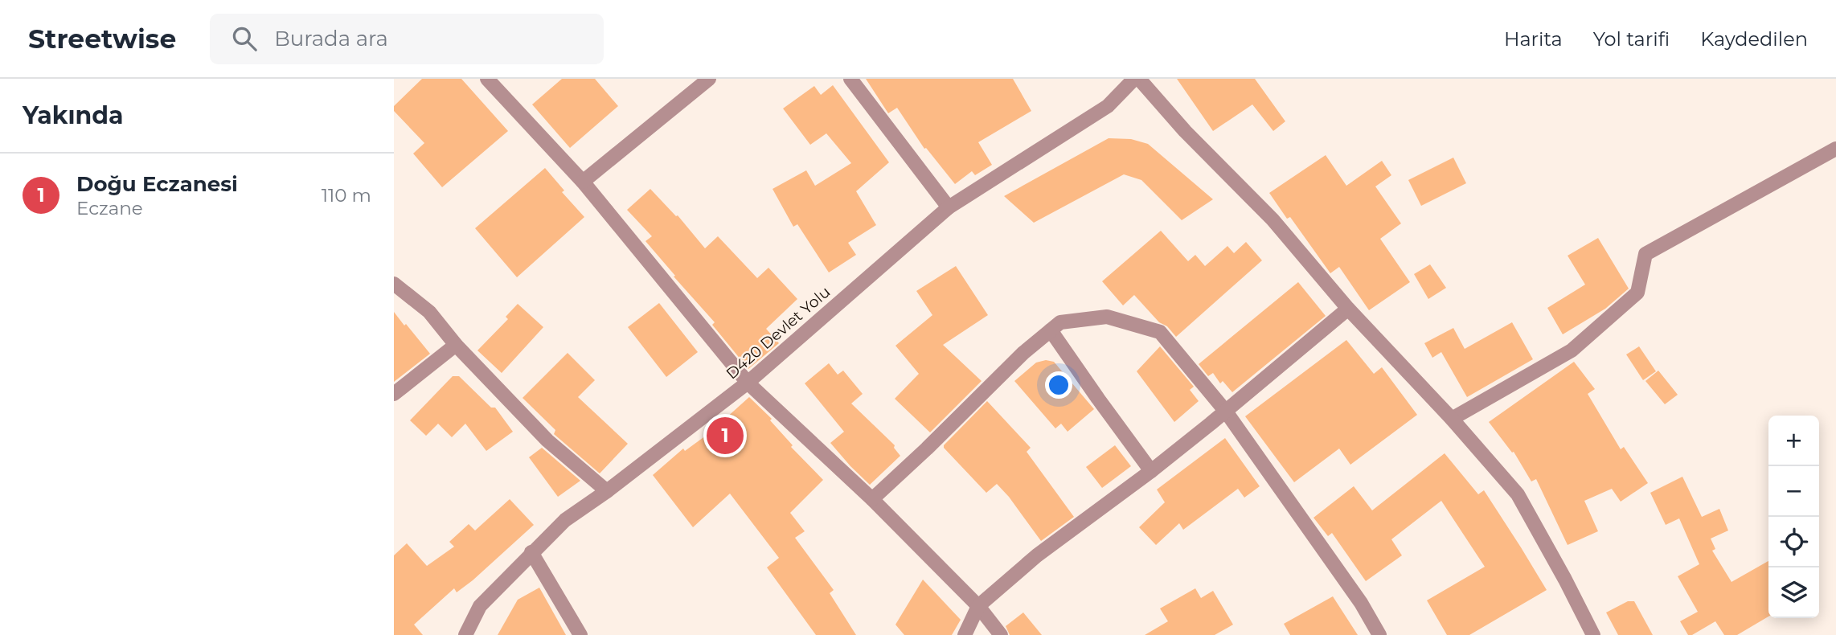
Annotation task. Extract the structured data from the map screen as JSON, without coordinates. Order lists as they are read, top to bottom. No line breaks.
{"streets":{"street":["D420 Devlet Yolu"]},"page":{"header":"Streetwise","search":"Burada ara","nav":["Harita","Yol tarifi","Kaydedilen"],"heading":"Yakında","list":[{"mark":"1","name":"Doğu Eczanesi","note":"Eczane","value":"110 m"}],"pins":"1","map_buttons":["+","−"]}}
